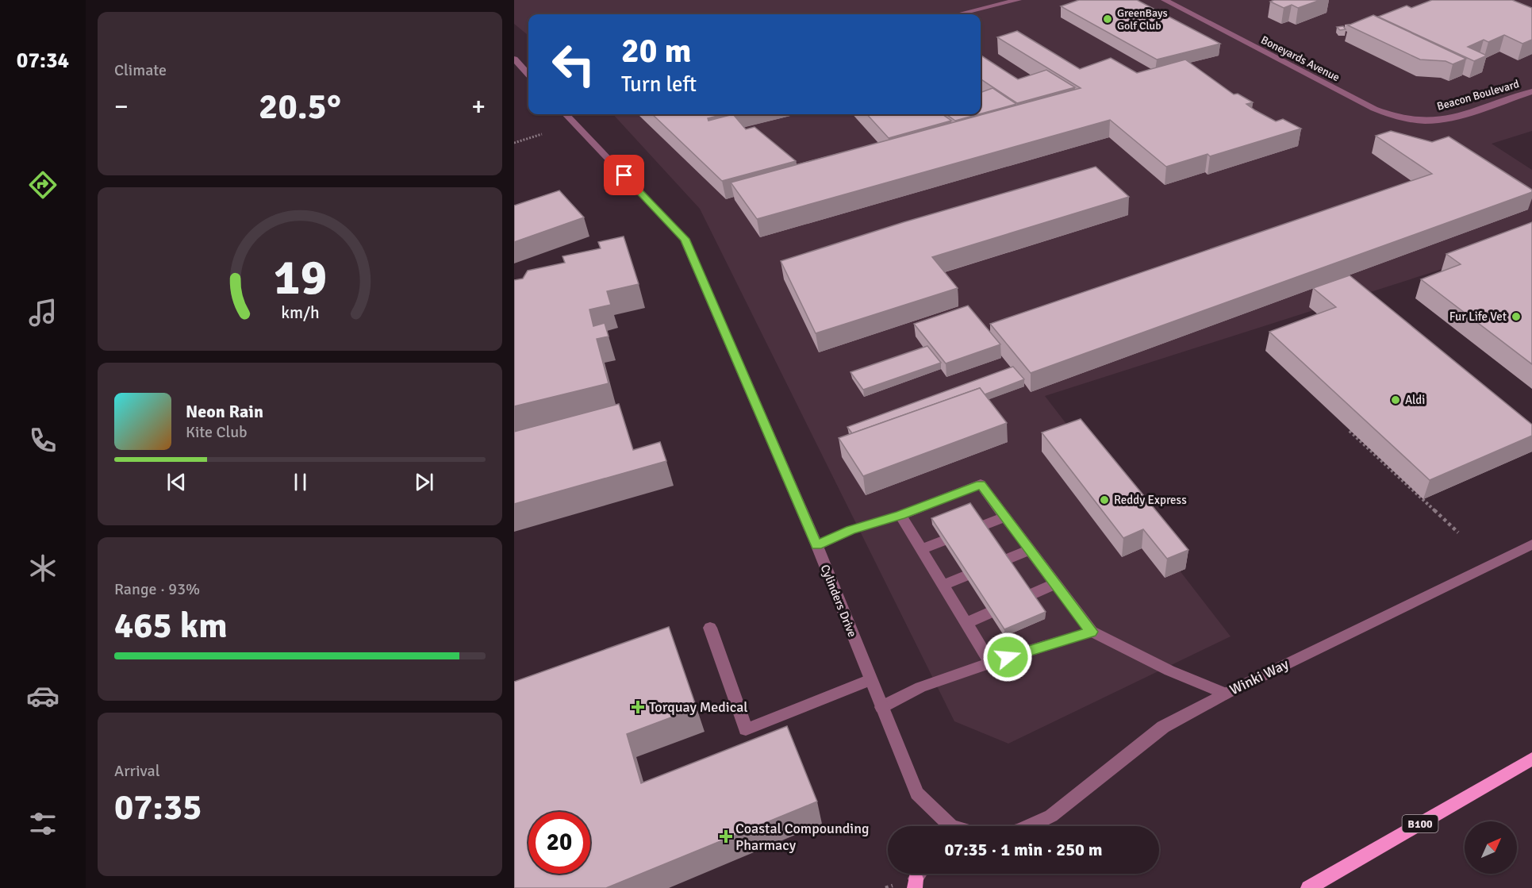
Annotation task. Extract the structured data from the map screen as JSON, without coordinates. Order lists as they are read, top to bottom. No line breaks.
{"streets":{"main road":["B100"],"street":["Boneyards Avenue","Beacon Boulevard","Cylinders Drive","Winki Way"]},"crossings":[["Boneyards Avenue","Beacon Boulevard"]],"places":{"other":["GreenBays Golf Club","Fur Life Vet","Aldi","Reddy Express"],"health":["Torquay Medical","Coastal Compounding Pharmacy"]},"north":"top right","page":{"tabs":"07:34","tile":["Climate",["Range · 93%","465 km"],["Arrival","07:35"]],"turn":["20 m","Turn left"],"heat":["−","20.5°","+"],"song":["Neon Rain","Kite Club"],"limit":"20","trip":"07:35 · 1 min · 250 m","gauge":["19","km/h"]}}
